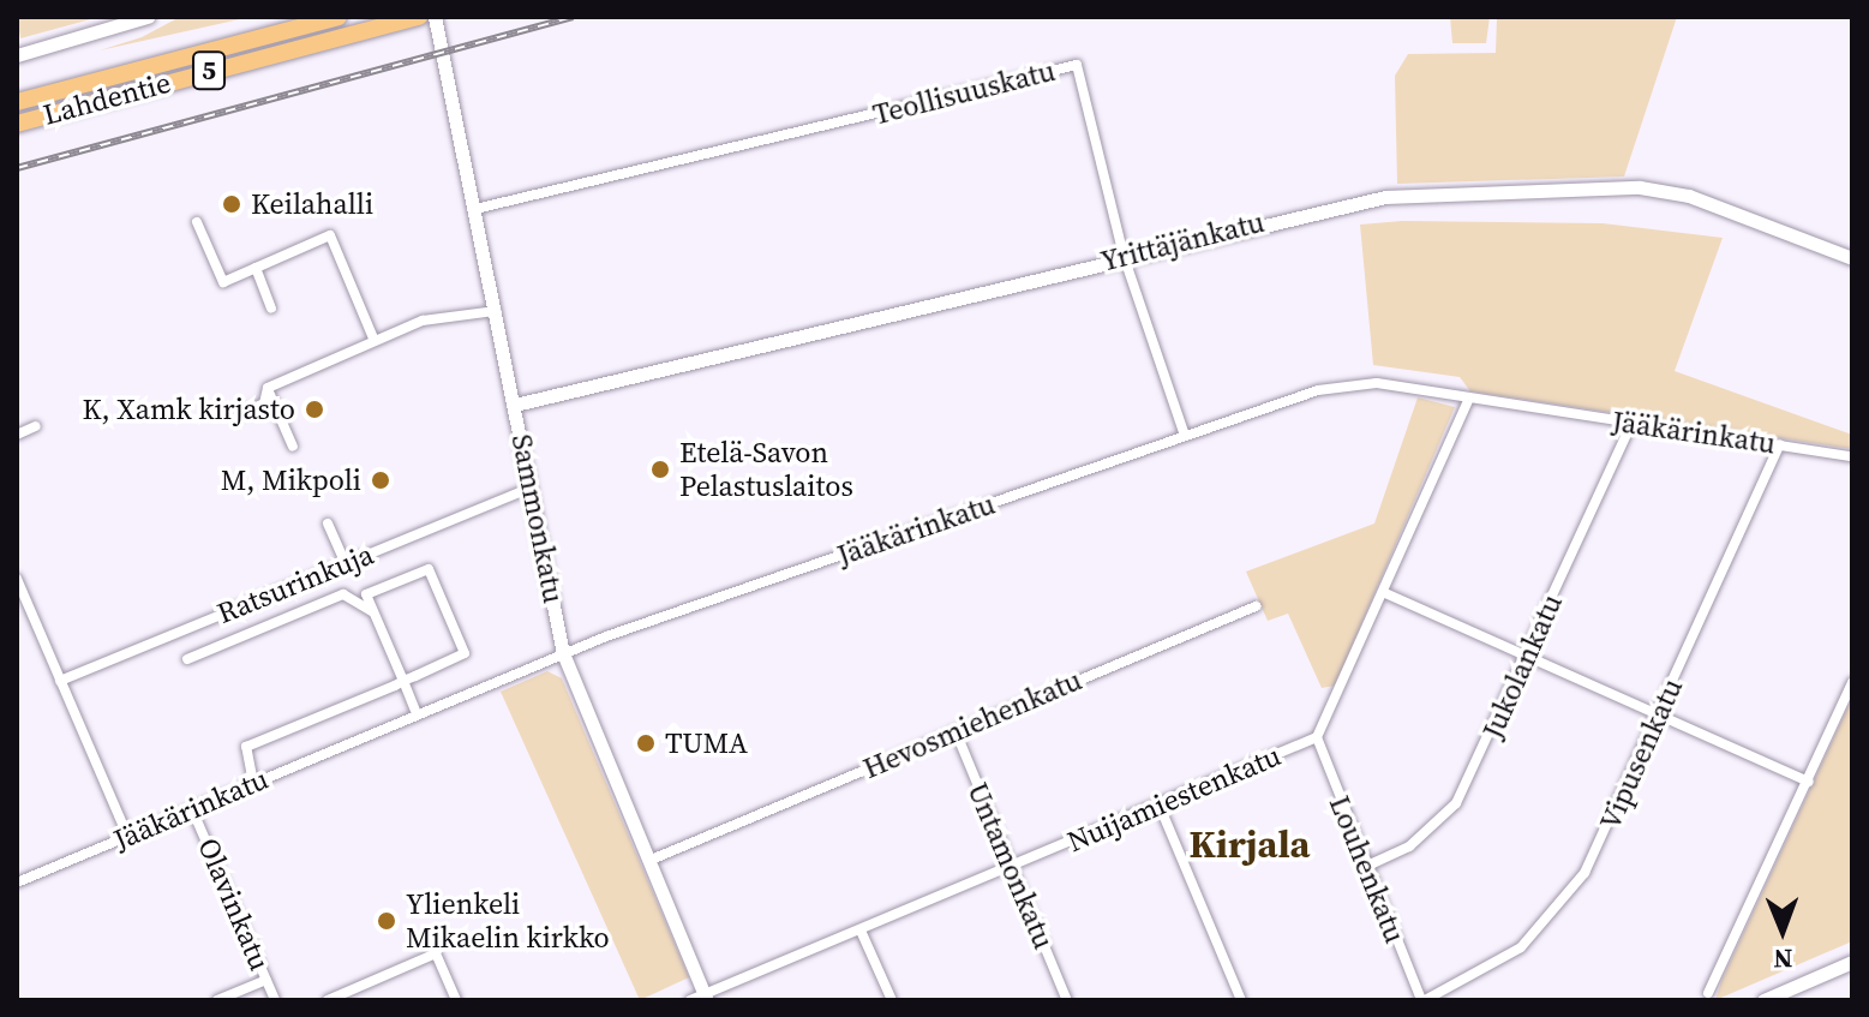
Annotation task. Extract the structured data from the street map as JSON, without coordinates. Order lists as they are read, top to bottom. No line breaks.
{"streets":{"highway":["5","Lahdentie"],"street":["Teollisuuskatu","Yrittäjänkatu","Jääkärinkatu","Sammonkatu","Ratsurinkuja","Jukolankatu","Hevosmiehenkatu","Vipusenkatu","Nuijamiestenkatu","Untamonkatu","Louhenkatu","Olavinkatu"]},"crossings":[["Teollisuuskatu","Yrittäjänkatu"],["Teollisuuskatu","Jääkärinkatu"],["Teollisuuskatu","Sammonkatu"],["Yrittäjänkatu","Sammonkatu"],["Jääkärinkatu","Sammonkatu"],["Jääkärinkatu","Jukolankatu"],["Jääkärinkatu","Vipusenkatu"],["Jääkärinkatu","Nuijamiestenkatu"],["Jääkärinkatu","Olavinkatu"],["Sammonkatu","Ratsurinkuja"],["Sammonkatu","Hevosmiehenkatu"],["Sammonkatu","Nuijamiestenkatu"],["Jukolankatu","Louhenkatu"],["Hevosmiehenkatu","Untamonkatu"],["Vipusenkatu","Louhenkatu"],["Nuijamiestenkatu","Untamonkatu"],["Nuijamiestenkatu","Louhenkatu"]],"districts":["Kirjala"],"places":["Keilahalli","K, Xamk kirjasto","Etelä-Savon Pelastuslaitos","M, Mikpoli","TUMA","Ylienkeli Mikaelin kirkko"],"north":"bottom"}
